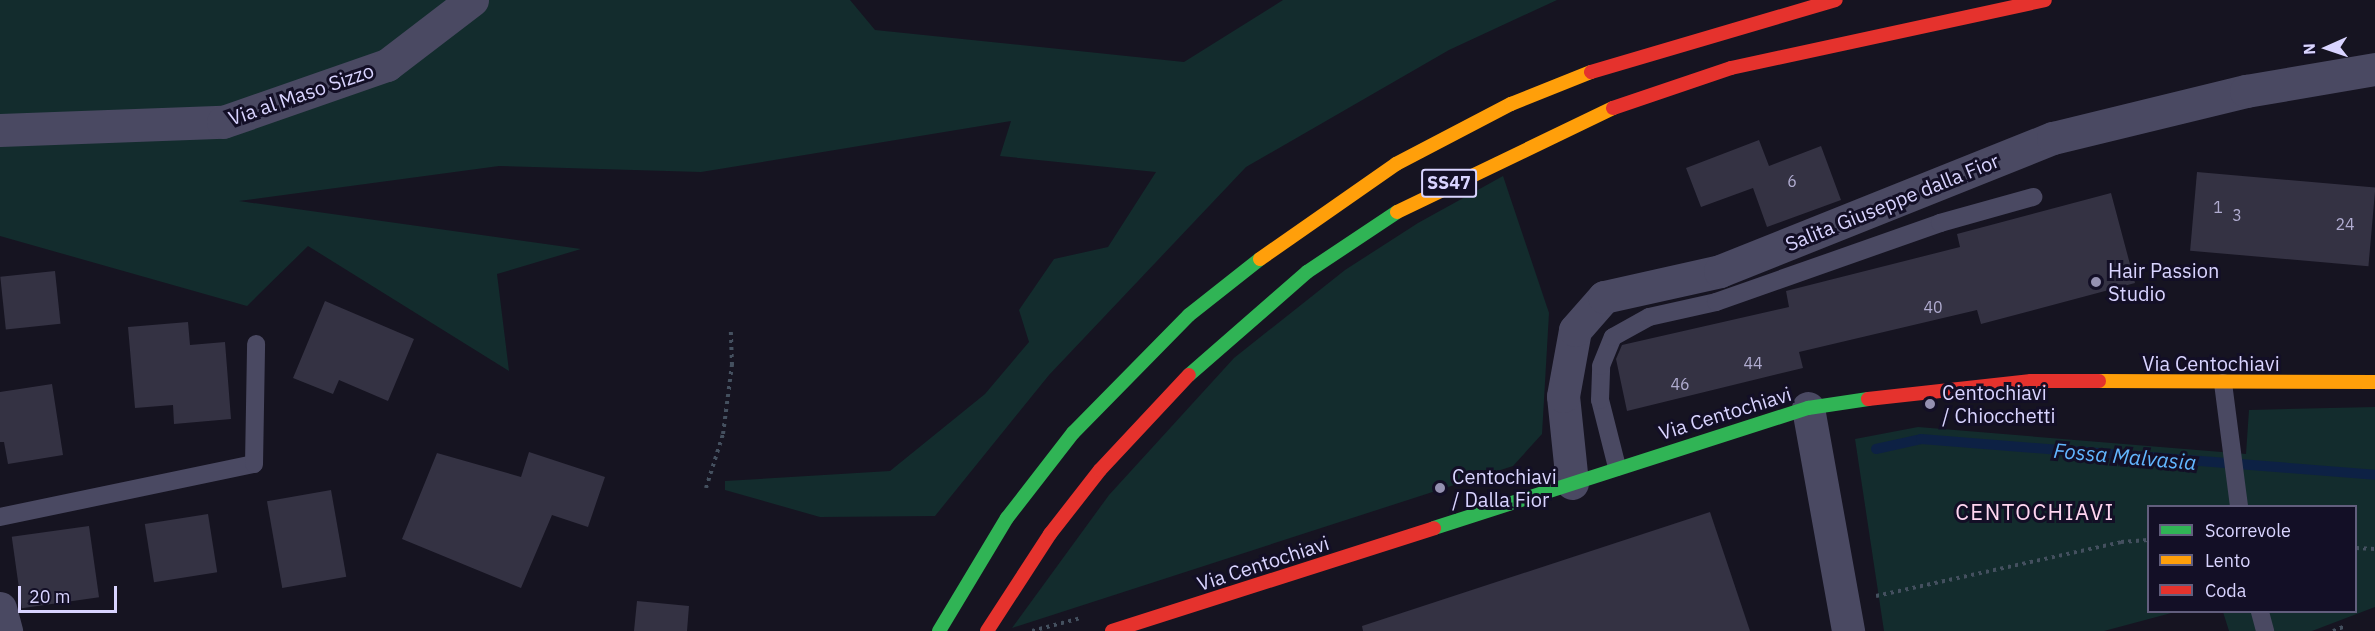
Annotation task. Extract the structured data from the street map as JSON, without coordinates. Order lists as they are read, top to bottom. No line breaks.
{"streets":{"main road":["SS47","Via Centochiavi"],"street":["Via al Maso Sizzo","Salita Giuseppe dalla Fior"]},"crossings":[["Salita Giuseppe dalla Fior","Via Centochiavi"]],"districts":["CENTOCHIAVI"],"water":["Fossa Malvasia"],"places":["Hair Passion Studio","Centochiavi / Chiocchetti","Centochiavi / Dalla Fior"],"house_numbers":["6","1","3","24","40","44","46"],"legend":["Scorrevole","Lento","Coda"],"scale_bar":"20 m","north":"left"}
